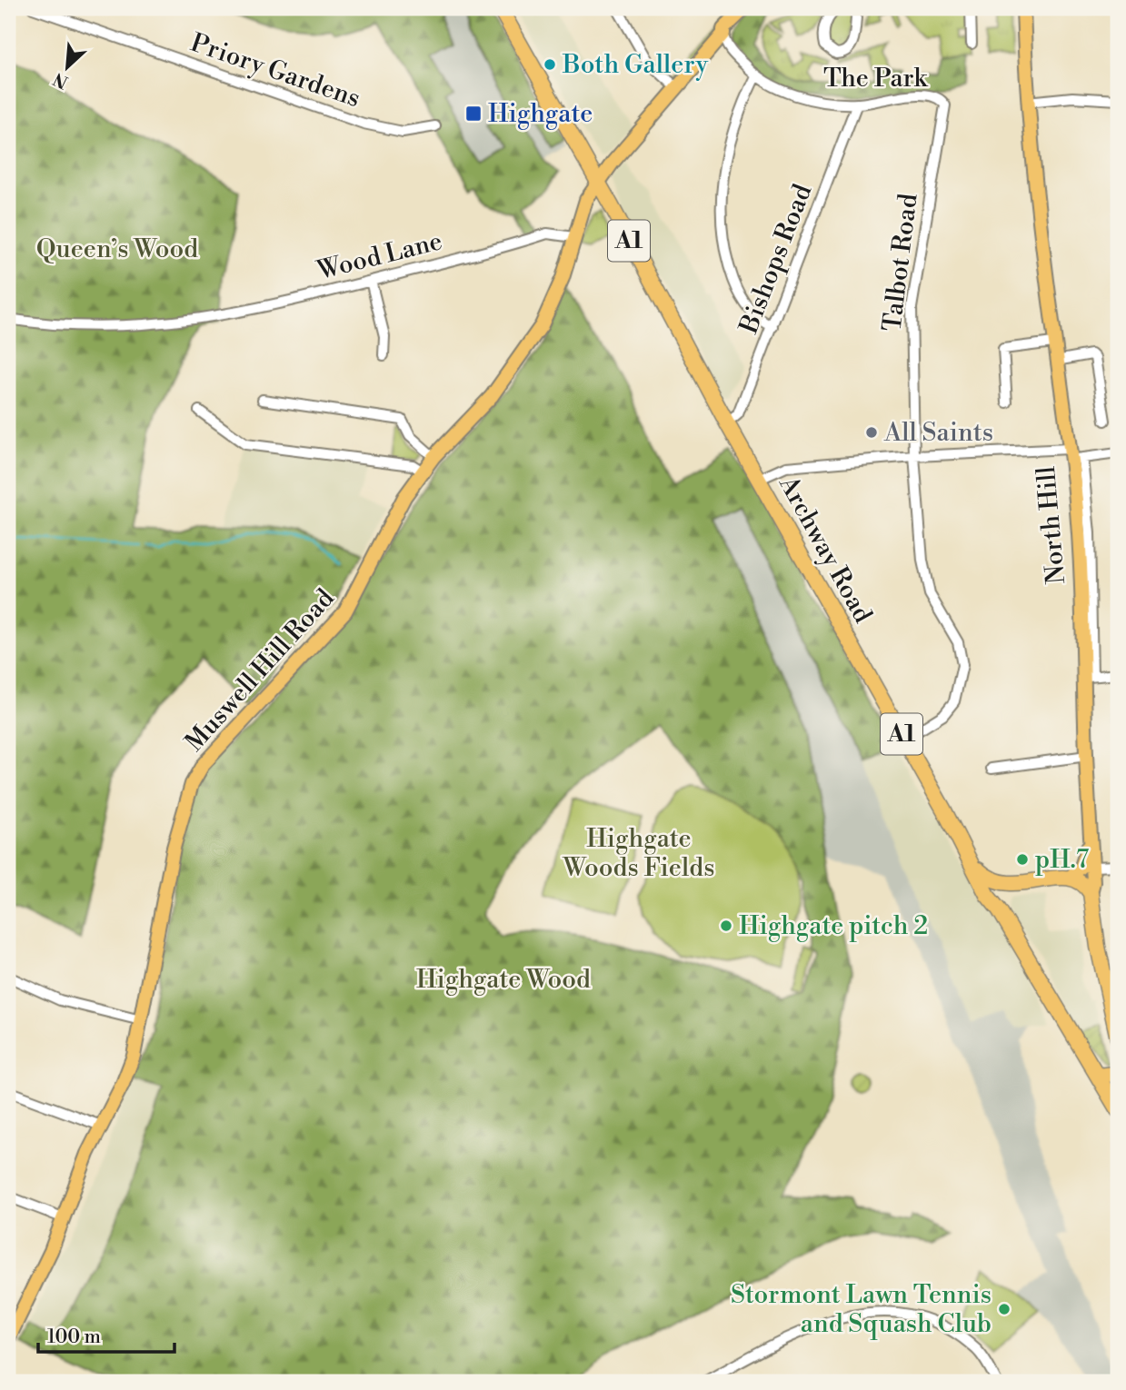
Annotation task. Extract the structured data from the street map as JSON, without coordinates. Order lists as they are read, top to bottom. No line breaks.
{"streets":{"highway":["A1","North Hill","Archway Road"],"main road":["Muswell Hill Road"],"street":["Priory Gardens","The Park","Wood Lane","Bishops Road","Talbot Road"]},"crossings":[["The Park","Bishops Road"],["The Park","Talbot Road"],["The Park","Muswell Hill Road"],["A1","Archway Road"],["Wood Lane","Muswell Hill Road"],["Bishops Road","Archway Road"],["Talbot Road","Archway Road"],["Archway Road","Muswell Hill Road"]],"parks":["Queen’s Wood","Highgate Woods Fields","Highgate Wood"],"places":{"other":["Both Gallery","All Saints","pH.7","Highgate pitch 2","Stormont Lawn Tennis and Squash Club"],"transit":["Highgate"]},"scale_bar":"100 m","north":"bottom left"}
